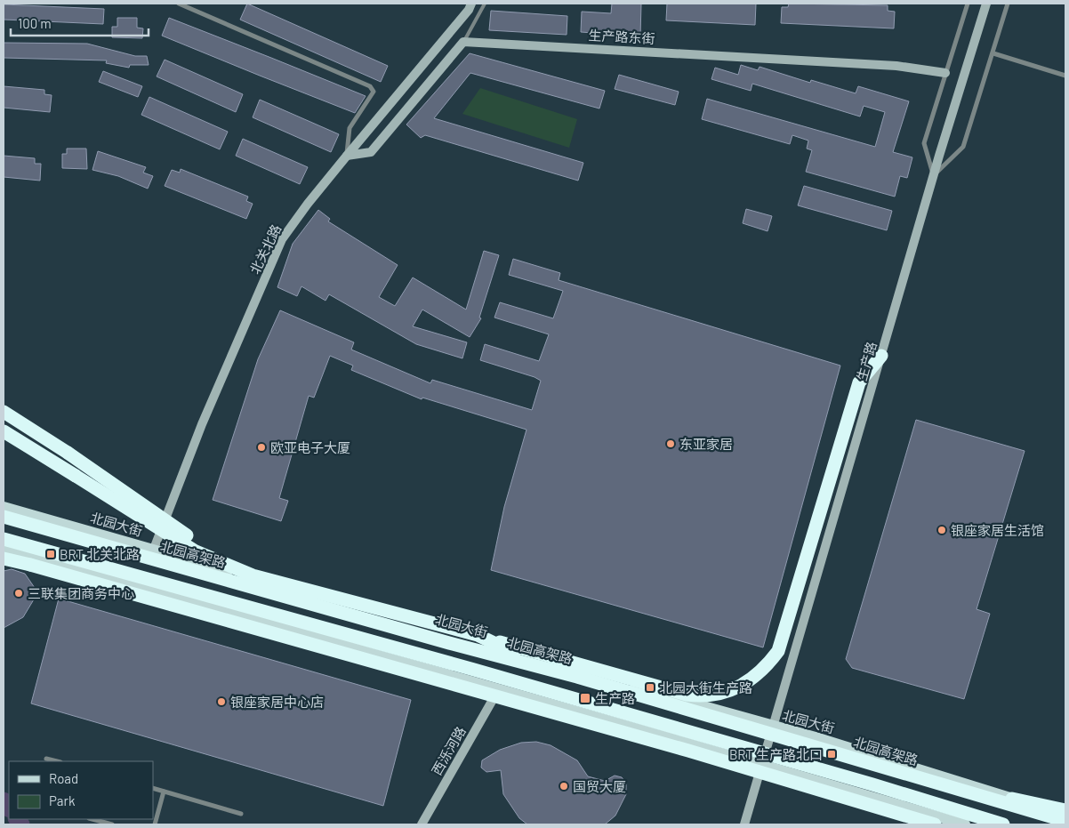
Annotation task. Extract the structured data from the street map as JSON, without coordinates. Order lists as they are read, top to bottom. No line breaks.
{"streets":{"highway":["北园高架路"],"main road":["北园大街"],"street":["生产路东街","北关北路","生产路","西泺河路"]},"crossings":[["北关北路","北园大街"],["生产路","北园大街"]],"places":{"other":["东亚家居","欧亚电子大厦","银座家居生活馆","三联集团商务中心","银座家居中心店","国贸大厦"],"transit":["BRT 北关北路","北园大街生产路","生产路","BRT 生产路北口"]},"legend":["Road","Park"],"scale_bar":"100 m"}
